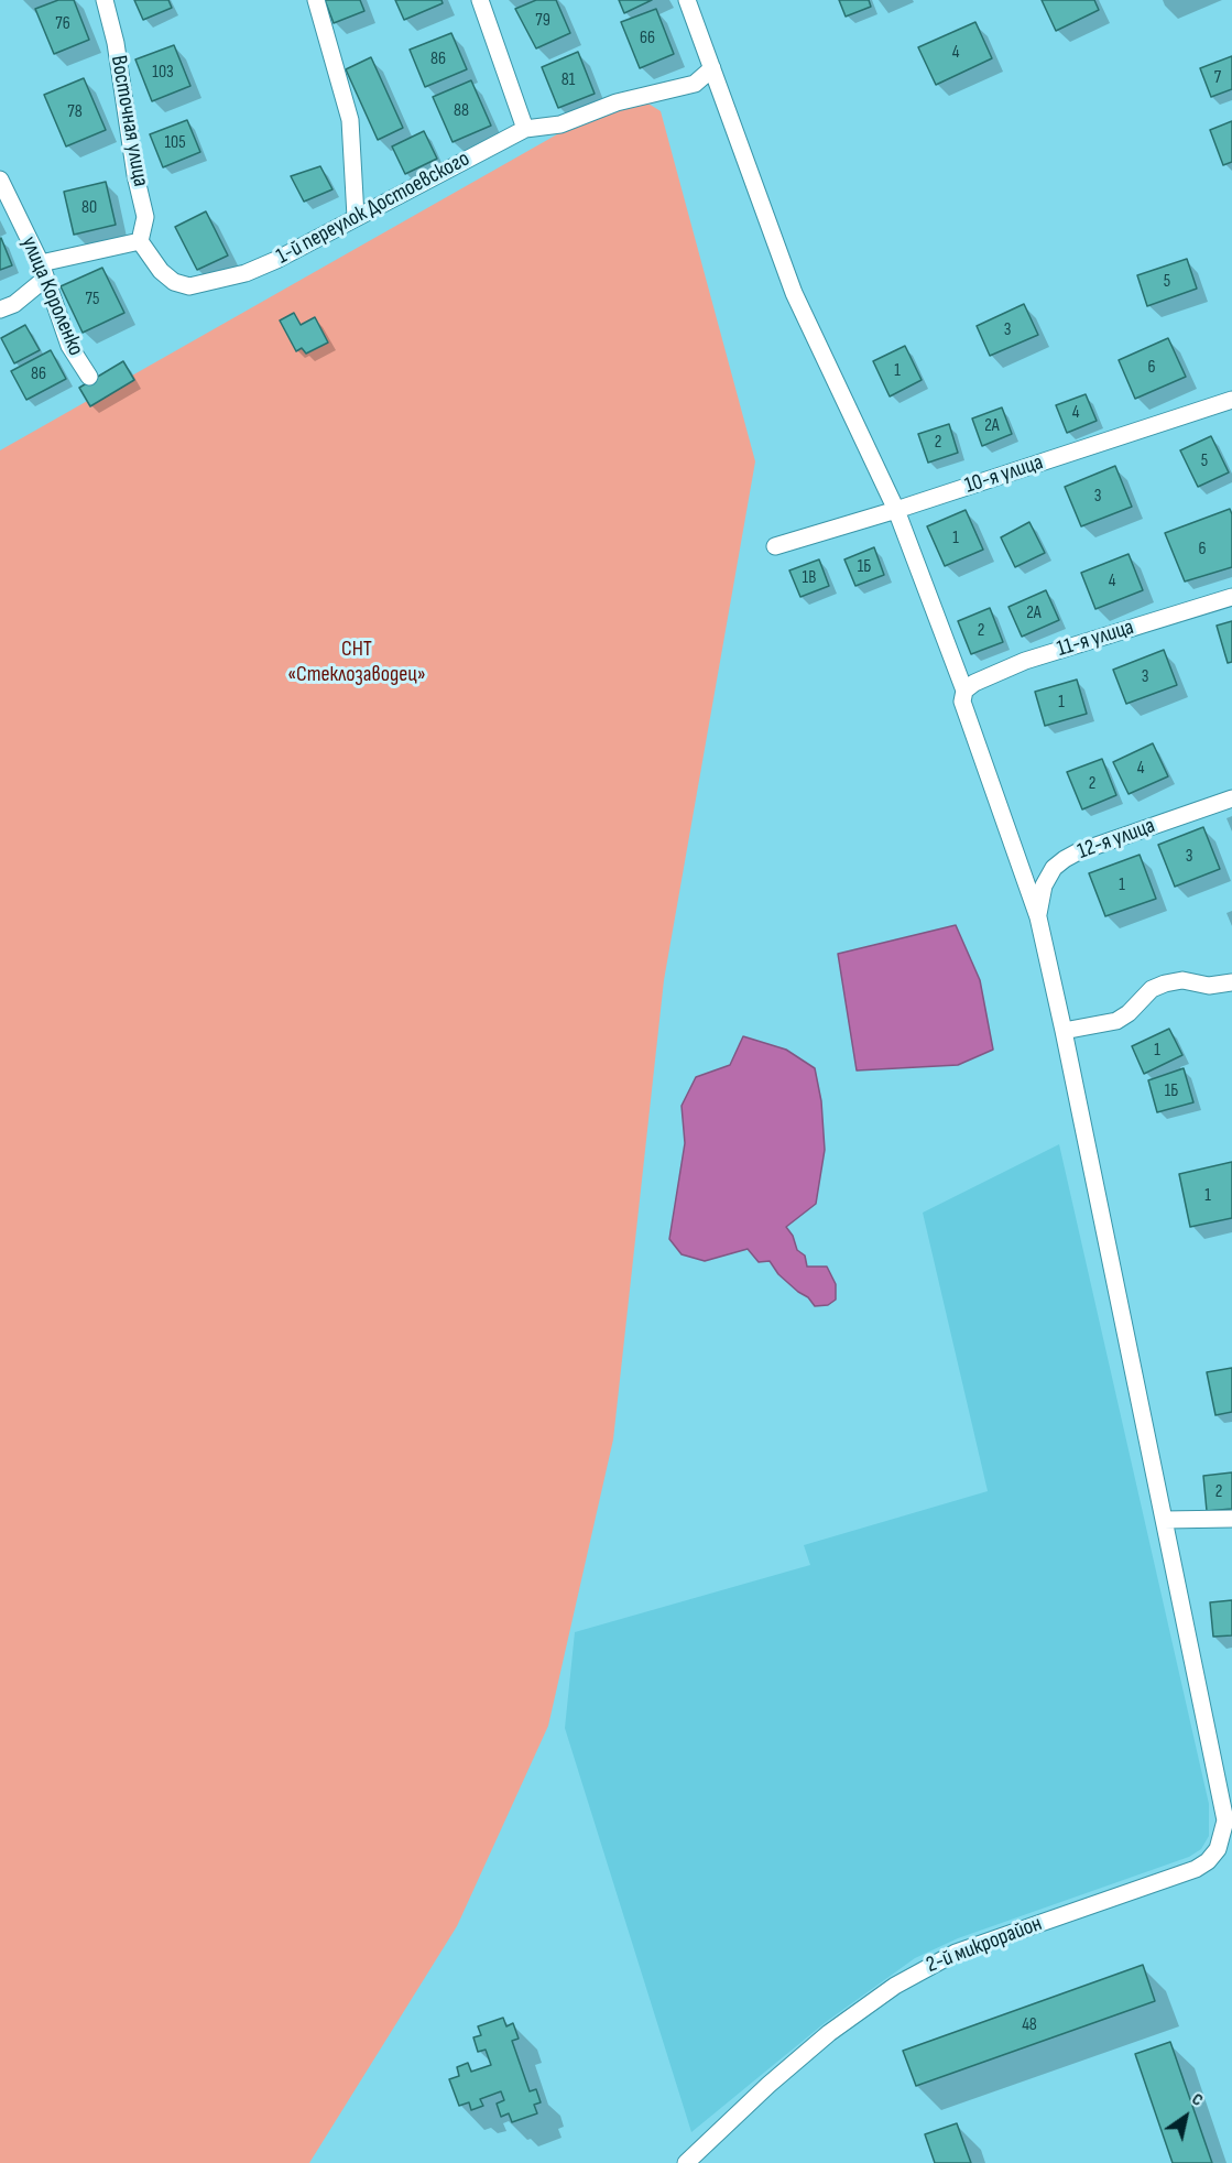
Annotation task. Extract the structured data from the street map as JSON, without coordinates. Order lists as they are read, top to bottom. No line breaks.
{"streets":{"street":["Восточная улица","1-й переулок Достоевского","улица Короленко","10-я улица","11-я улица","12-я улица","2-й микрорайон"]},"crossings":[["Восточная улица","1-й переулок Достоевского"]],"parks":["СНТ «Стеклозаводец»"],"house_numbers":["79","76","66","4","86","103","7","81","88","78","105","80","5","75","3","6","1","86","4","2А","2","5","3","1","6","1Б","1В","4","2А","2","3","1","4","2","3","1","1","1Б","1","2","48"],"north":"top right"}
